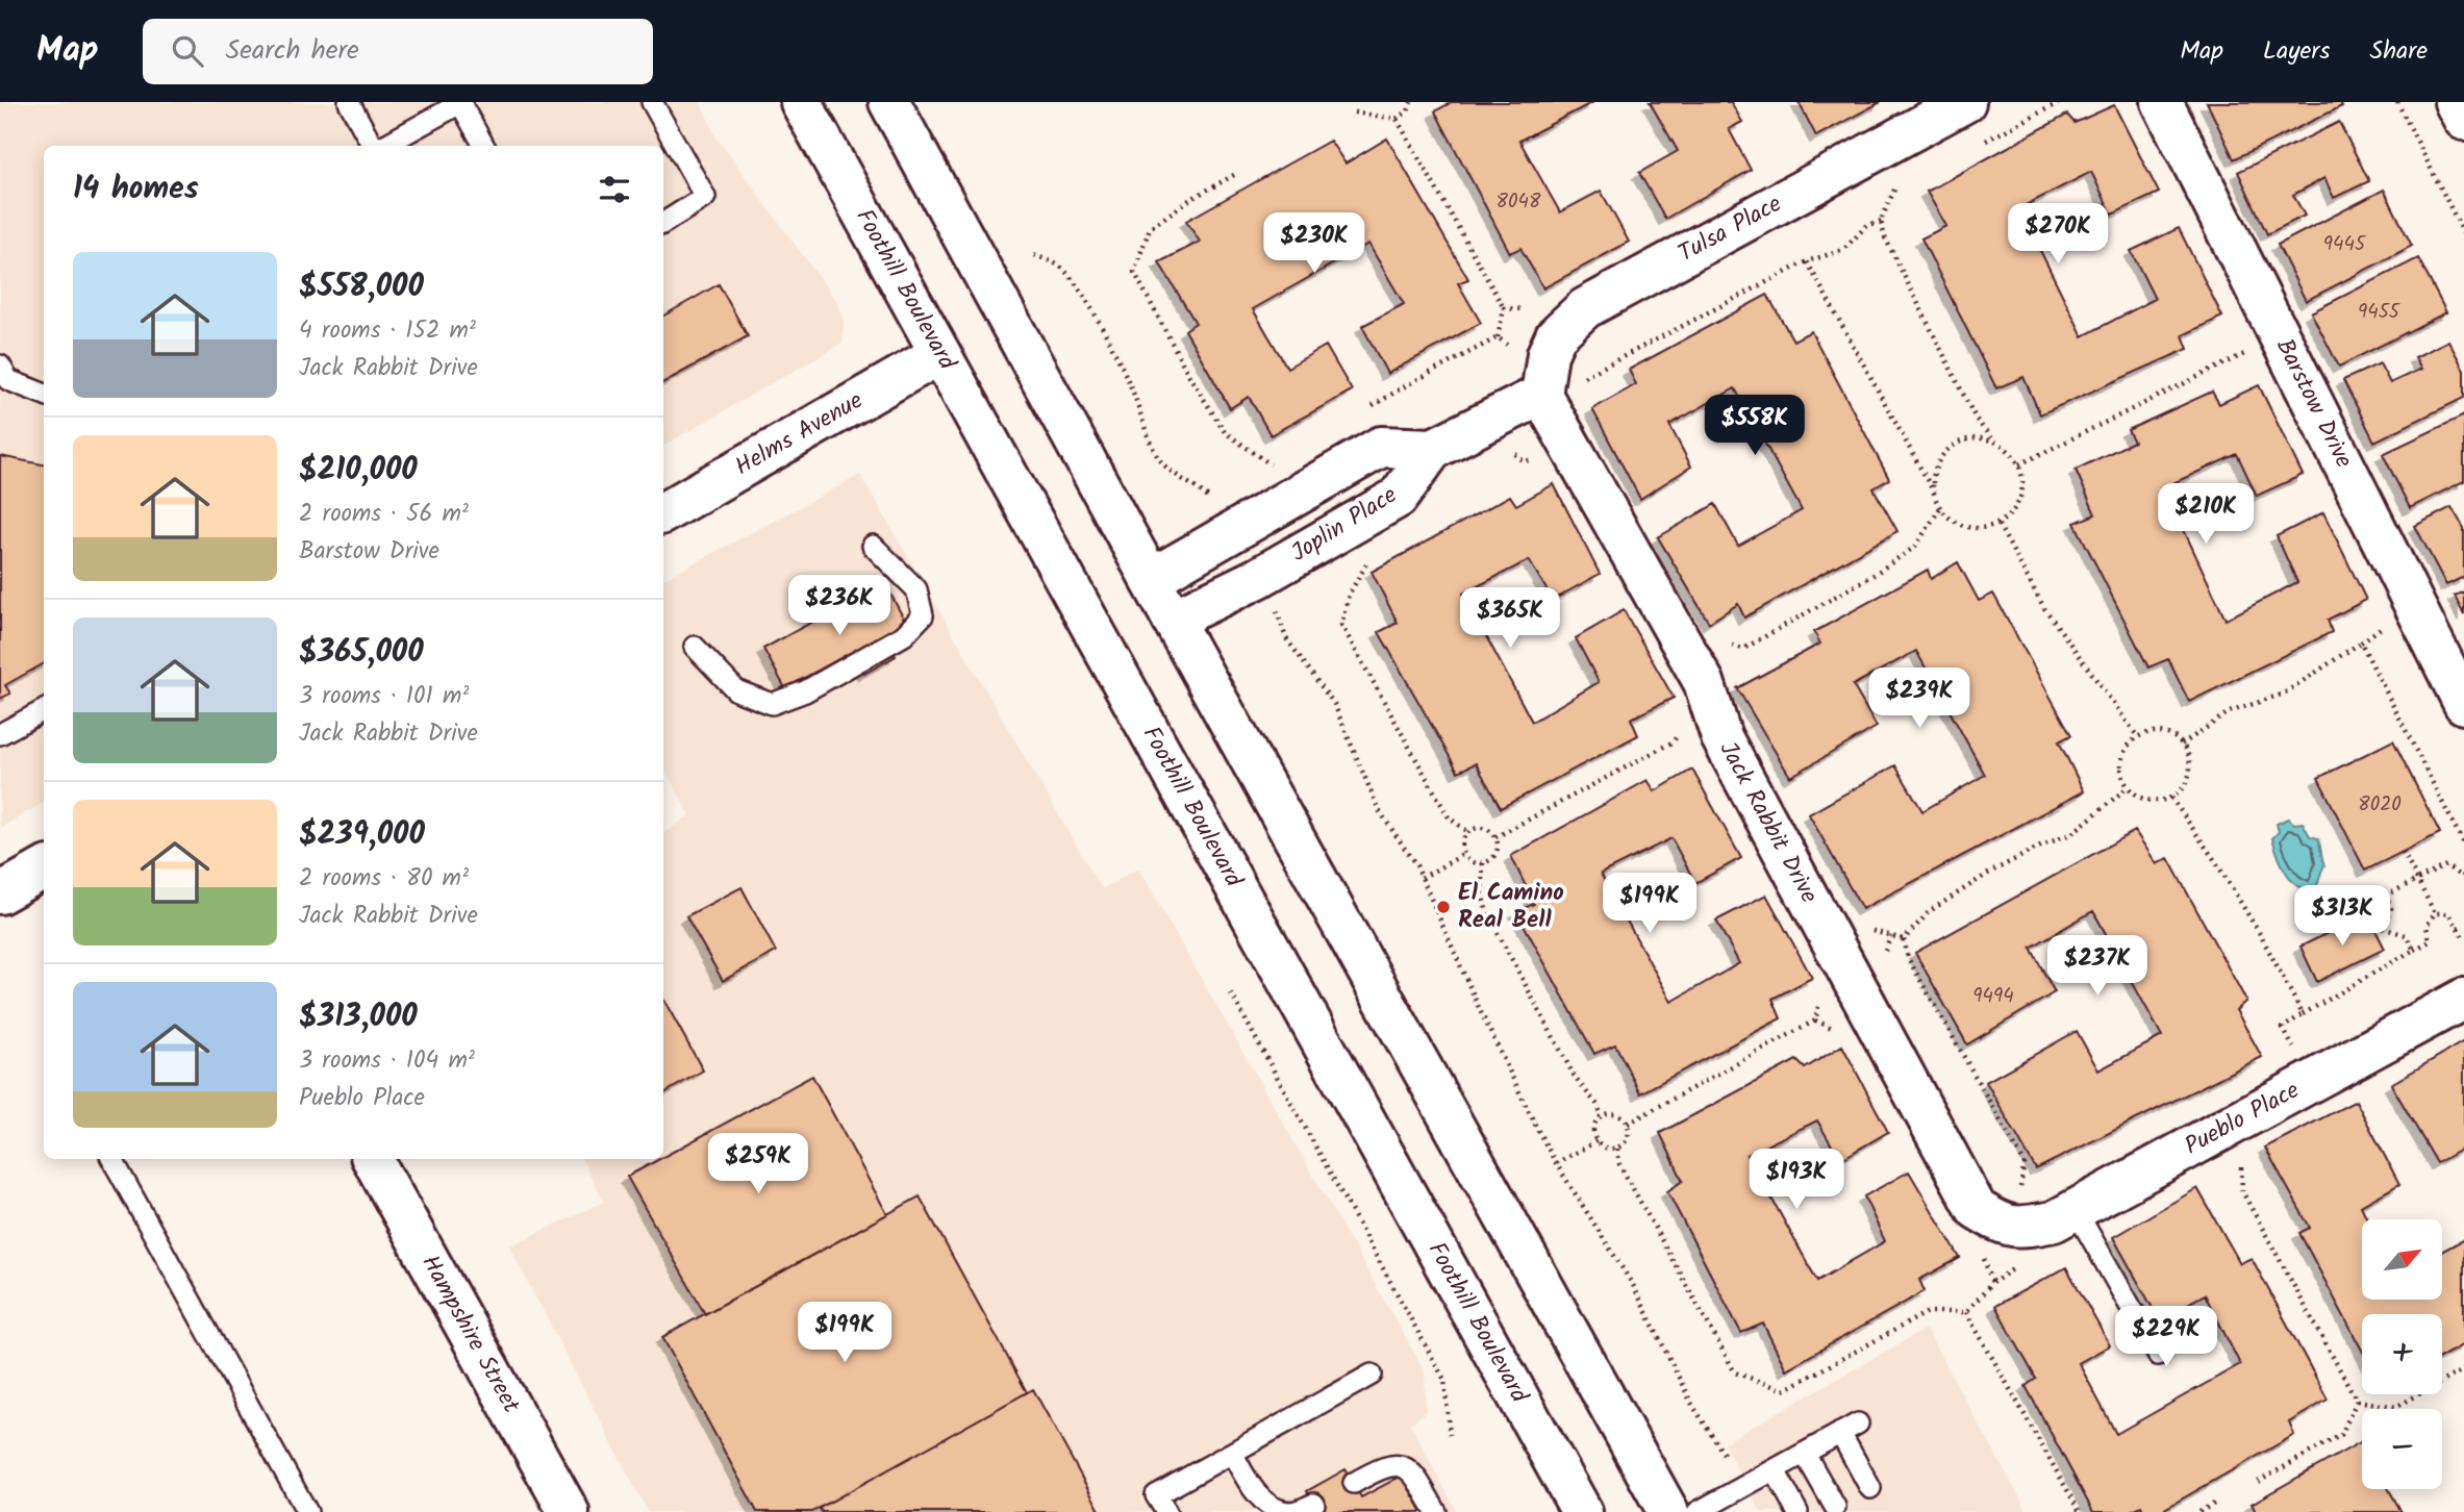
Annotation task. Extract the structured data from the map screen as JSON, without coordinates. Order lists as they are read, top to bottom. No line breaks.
{"streets":{"street":["Tulsa Place","Foothill Boulevard","Barstow Drive","Helms Avenue","Joplin Place","Jack Rabbit Drive","Pueblo Place","Hampshire Street"]},"crossings":[["Tulsa Place","Joplin Place"],["Tulsa Place","Jack Rabbit Drive"],["Foothill Boulevard","Helms Avenue"],["Joplin Place","Jack Rabbit Drive"],["Jack Rabbit Drive","Pueblo Place"]],"places":["El Camino Real Bell"],"house_numbers":["8048","9445","9455","8020","9494"],"north":"top right","page":{"header":"Map","search":"Search here","nav":["Map","Layers","Share"],"heading":"14 homes","price":["$270K","$230K","$558K","$210K","$236K","$365K","$239K","$199K","$313K","$237K","$259K","$193K","$199K","$229K"],"list":[{"name":"$558,000","note":"4 rooms · 152 m² · Jack Rabbit Drive"},{"name":"$210,000","note":"2 rooms · 56 m² · Barstow Drive"},{"name":"$365,000","note":"3 rooms · 101 m² · Jack Rabbit Drive"},{"name":"$239,000","note":"2 rooms · 80 m² · Jack Rabbit Drive"},{"name":"$313,000","note":"3 rooms · 104 m² · Pueblo Place"}],"map_buttons":["+","−"]}}
